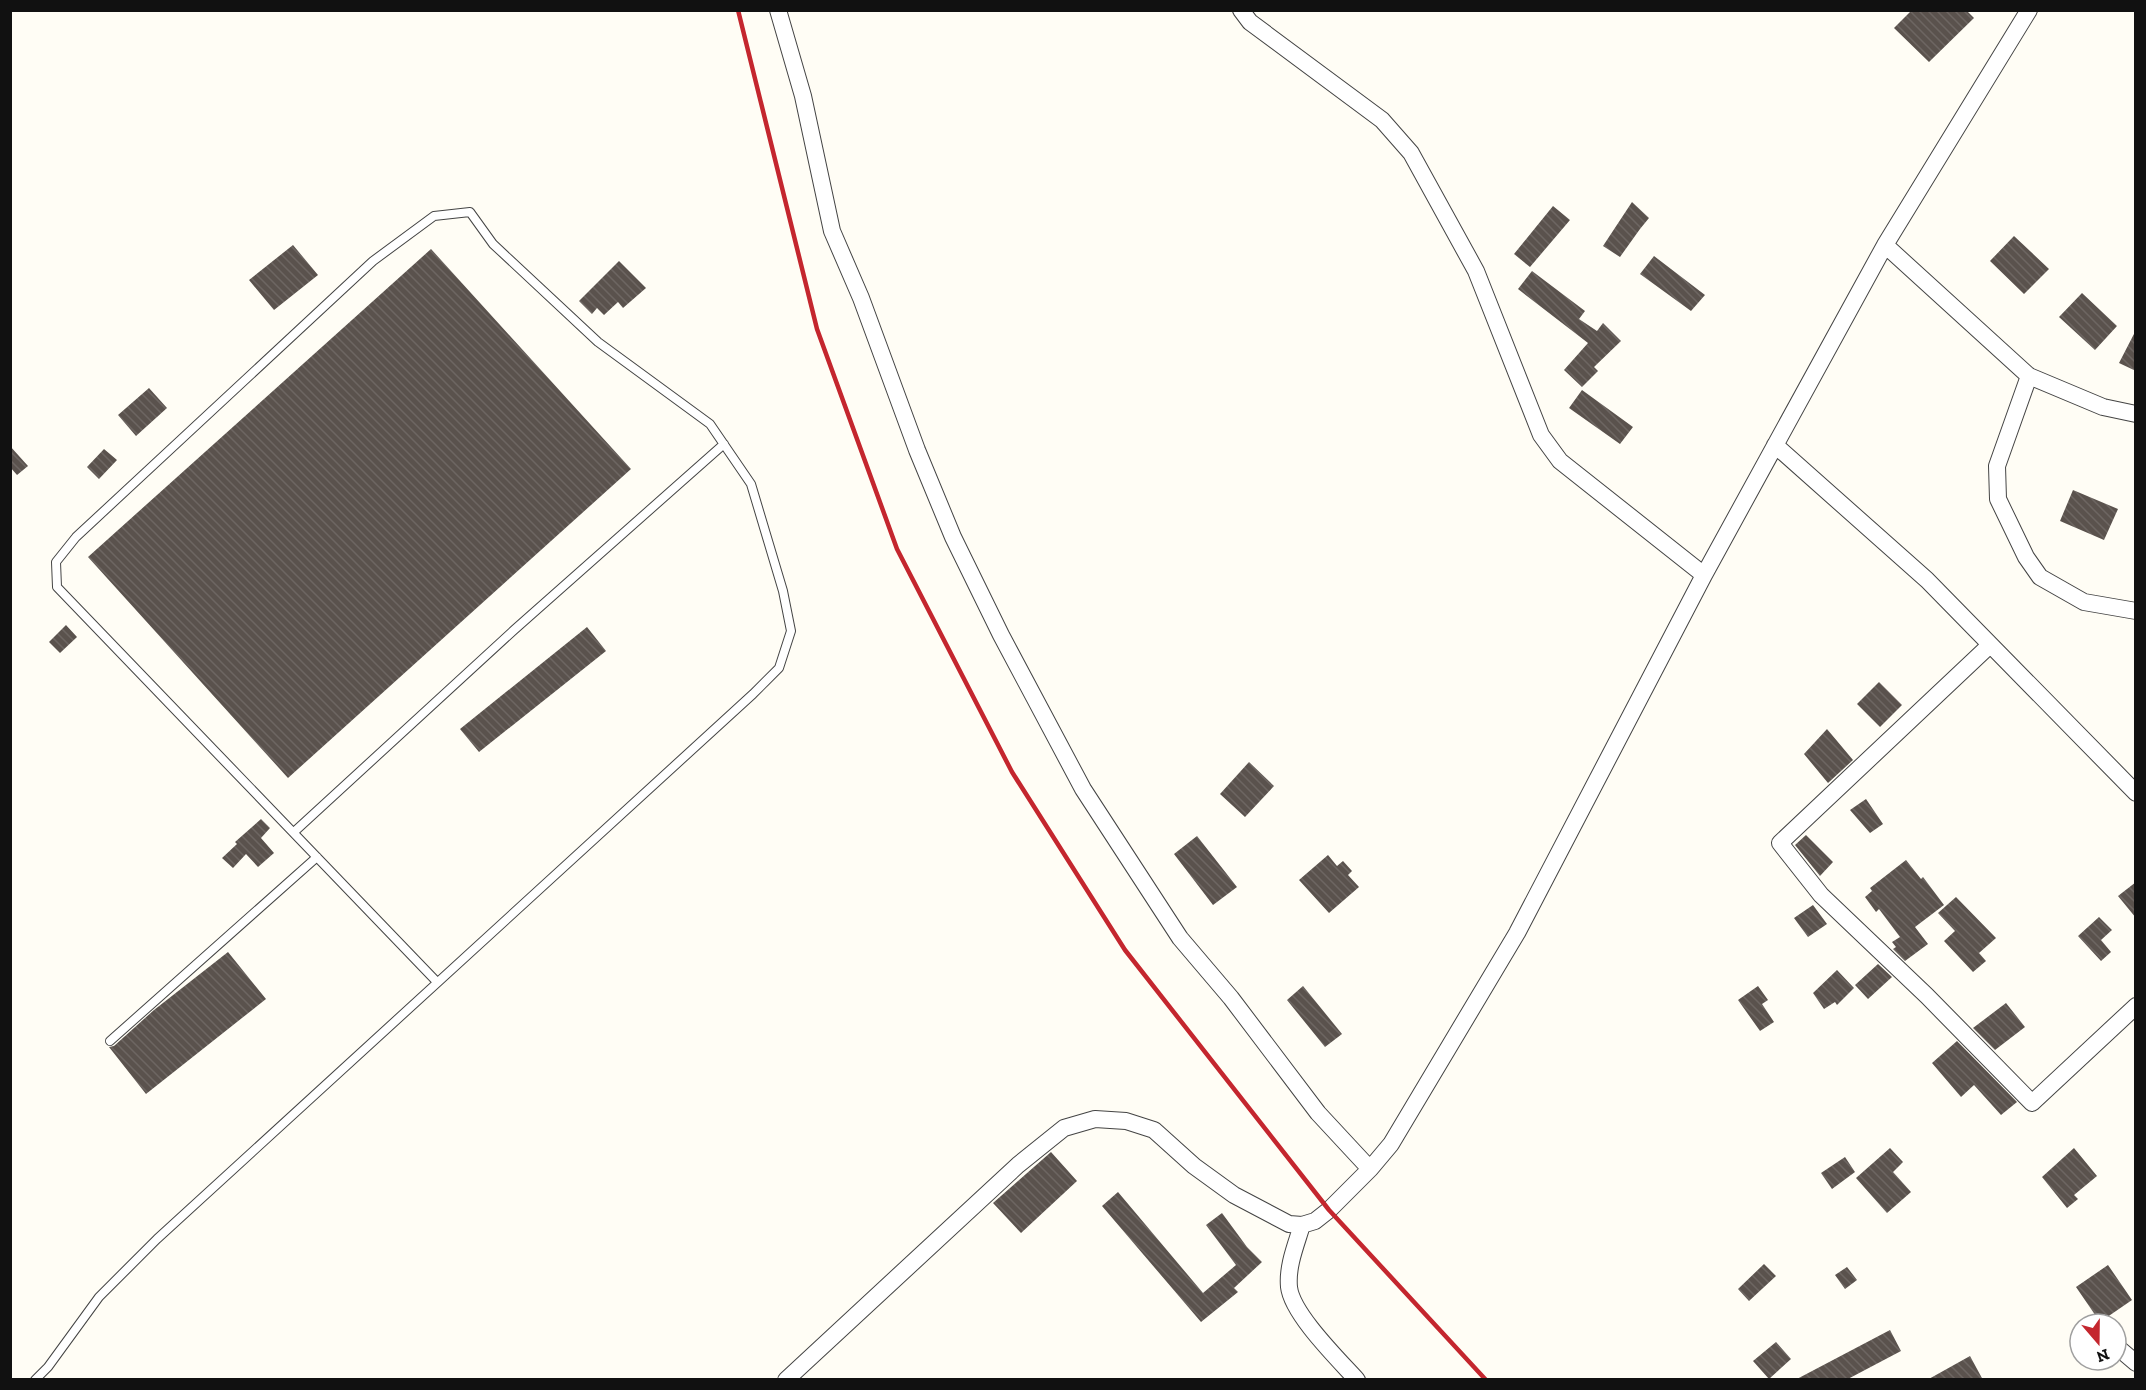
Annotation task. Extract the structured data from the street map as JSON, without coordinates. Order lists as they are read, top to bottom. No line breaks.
{"north":"bottom"}
